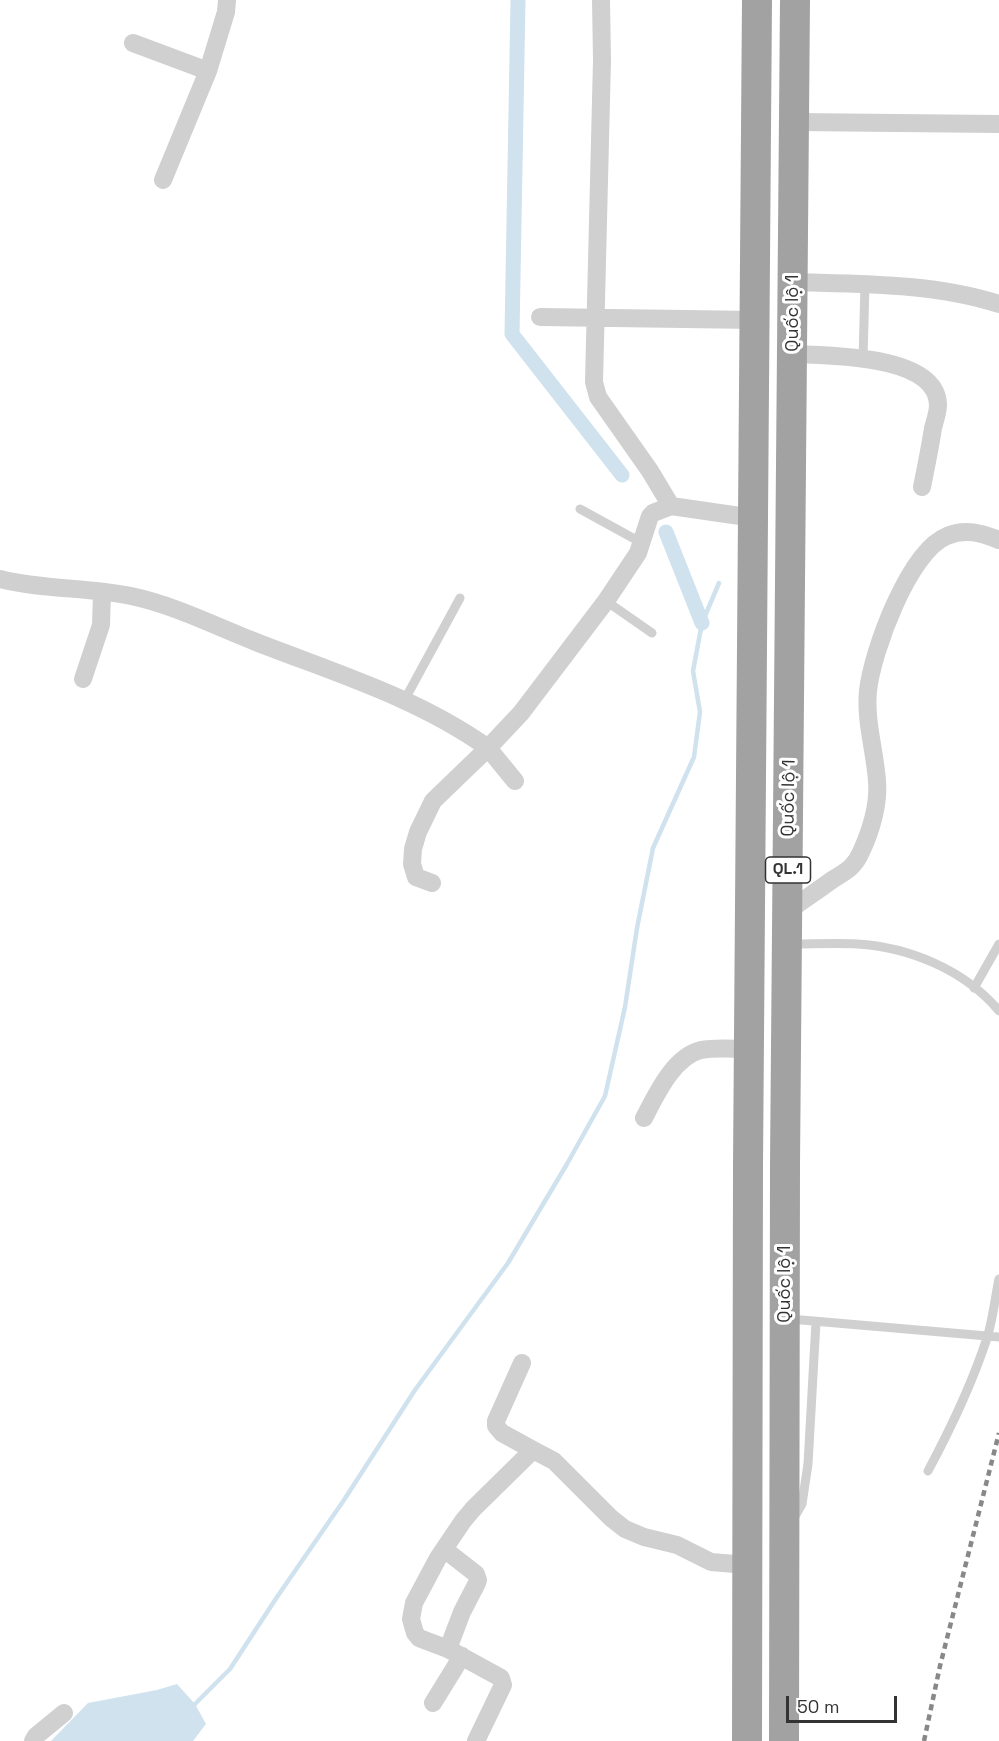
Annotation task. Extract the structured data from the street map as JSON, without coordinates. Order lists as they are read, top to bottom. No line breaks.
{"streets":{"highway":["Quốc lộ 1","QL.1"]},"scale_bar":"50 m"}
